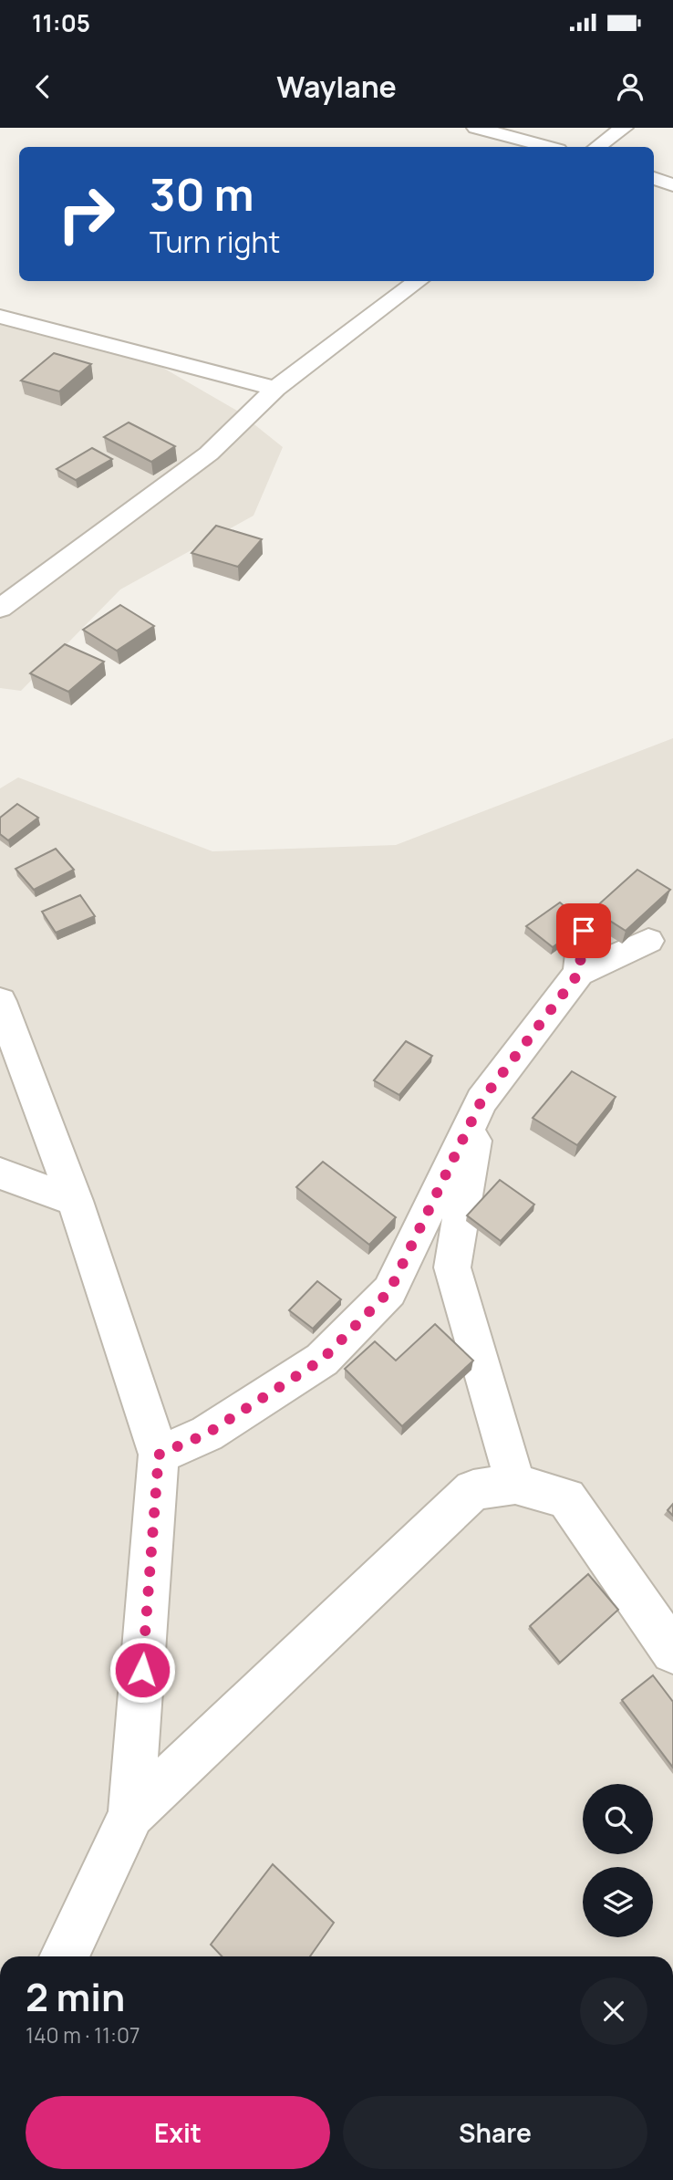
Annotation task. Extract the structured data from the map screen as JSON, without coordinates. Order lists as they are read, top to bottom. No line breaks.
{"page":{"status":"11:05","header":"Waylane","turn":["30 m","Turn right"],"heading":["2 min","140 m · 11:07"],"buttons":["Exit","Share"]}}
